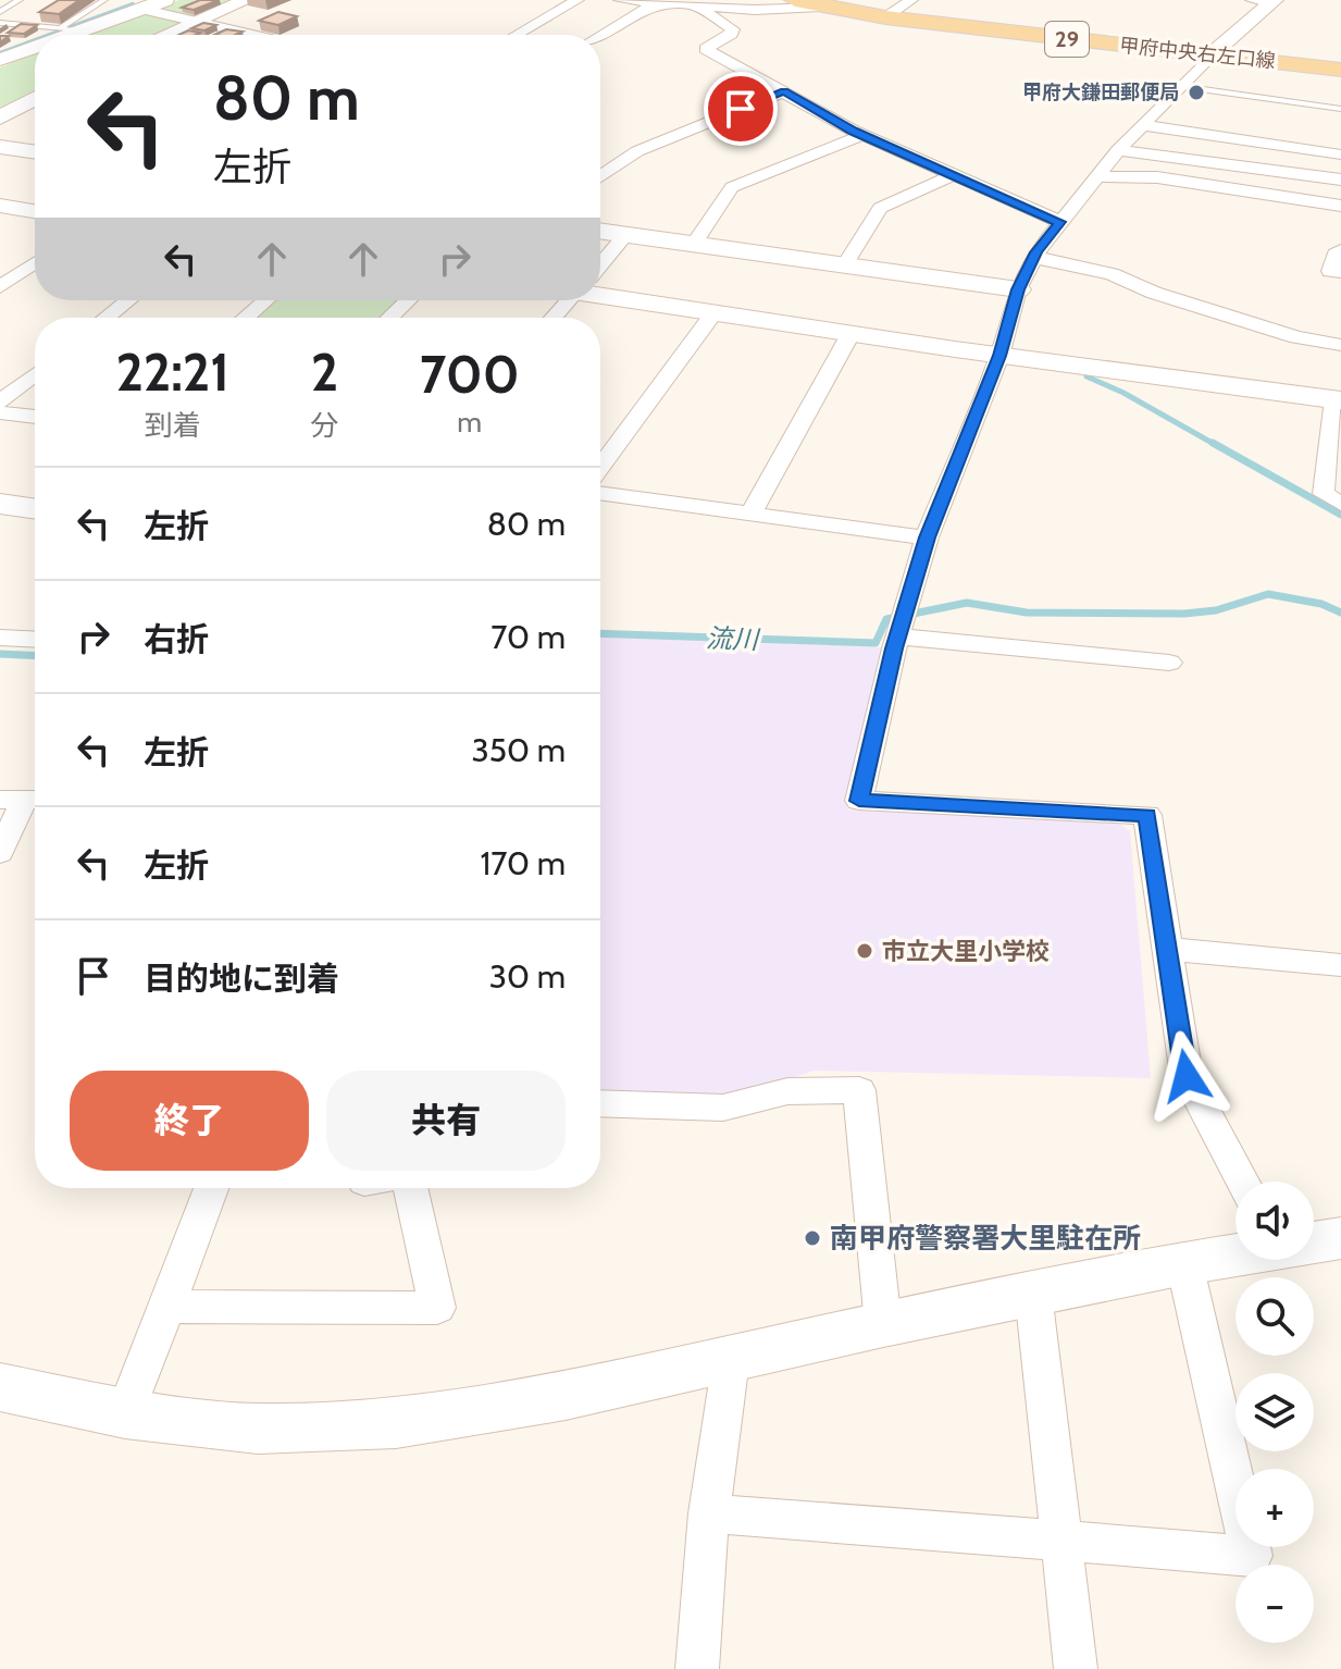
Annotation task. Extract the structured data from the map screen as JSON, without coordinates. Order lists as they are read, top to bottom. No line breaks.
{"streets":{"main road":["29","甲府中央右左口線"]},"water":["流川"],"places":["甲府大鎌田郵便局","市立大里小学校","南甲府警察署大里駐在所"],"page":{"turn":["80 m","左折"],"eta":["22:21","到着","2","分","700","m"],"list":[{"name":"左折","value":"80 m"},{"name":"右折","value":"70 m"},{"name":"左折","value":"350 m"},{"name":"左折","value":"170 m"},{"name":"目的地に到着","value":"30 m"}],"buttons":["終了","共有"],"map_buttons":["+","−"]}}
